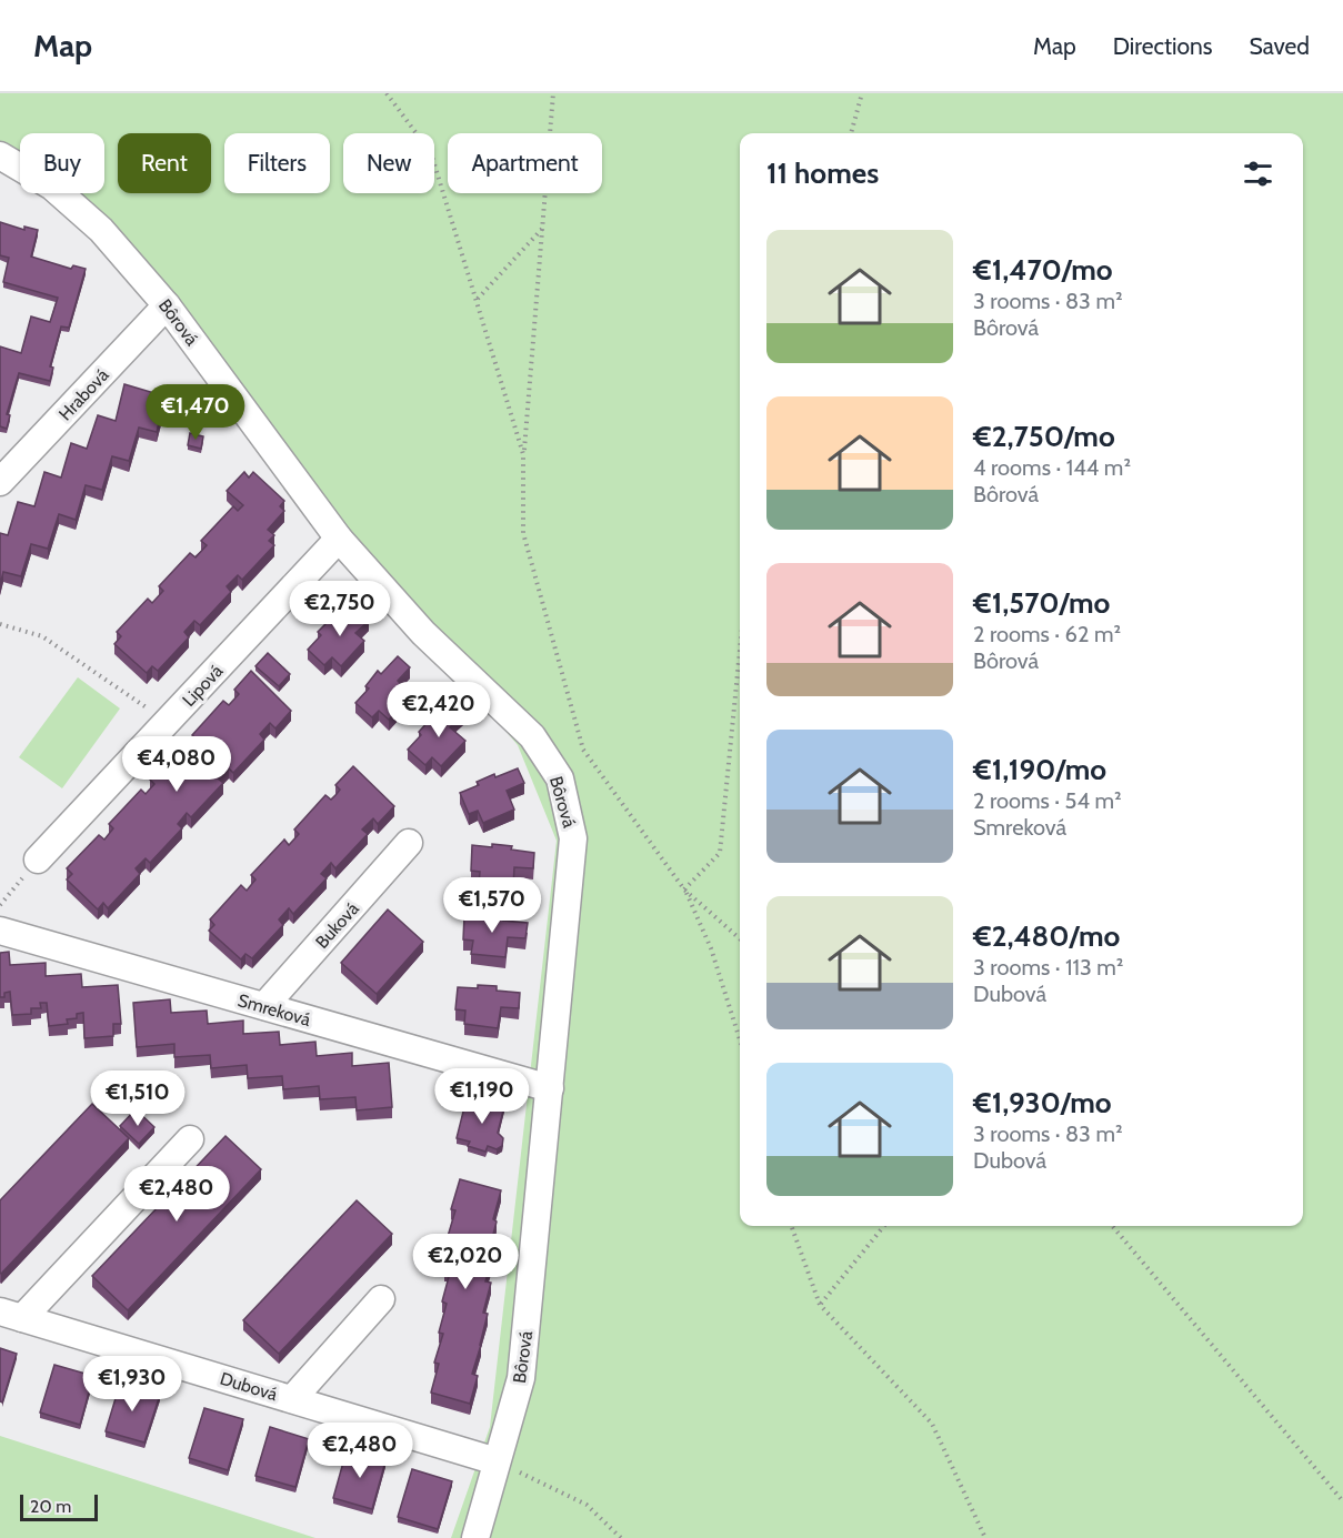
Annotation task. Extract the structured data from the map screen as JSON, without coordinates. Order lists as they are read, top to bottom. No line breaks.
{"streets":{"street":["Bôrová","Hrabová","Lipová","Buková","Smreková","Dubová"]},"crossings":[["Bôrová","Hrabová"],["Bôrová","Lipová"],["Bôrová","Smreková"],["Bôrová","Dubová"],["Buková","Smreková"]],"scale_bar":"20 m","page":{"header":"Map","nav":["Map","Directions","Saved"],"chip":["Buy","Rent","Filters","New","Apartment"],"heading":"11 homes","list":[{"name":"€1,470/mo","note":"3 rooms · 83 m² · Bôrová"},{"name":"€2,750/mo","note":"4 rooms · 144 m² · Bôrová"},{"name":"€1,570/mo","note":"2 rooms · 62 m² · Bôrová"},{"name":"€1,190/mo","note":"2 rooms · 54 m² · Smreková"},{"name":"€2,480/mo","note":"3 rooms · 113 m² · Dubová"},{"name":"€1,930/mo","note":"3 rooms · 83 m² · Dubová"}],"price":["€1,470","€2,750","€2,420","€4,080","€1,570","€1,190","€1,510","€2,480","€2,020","€1,930","€2,480"],"scale":"20 m"}}
